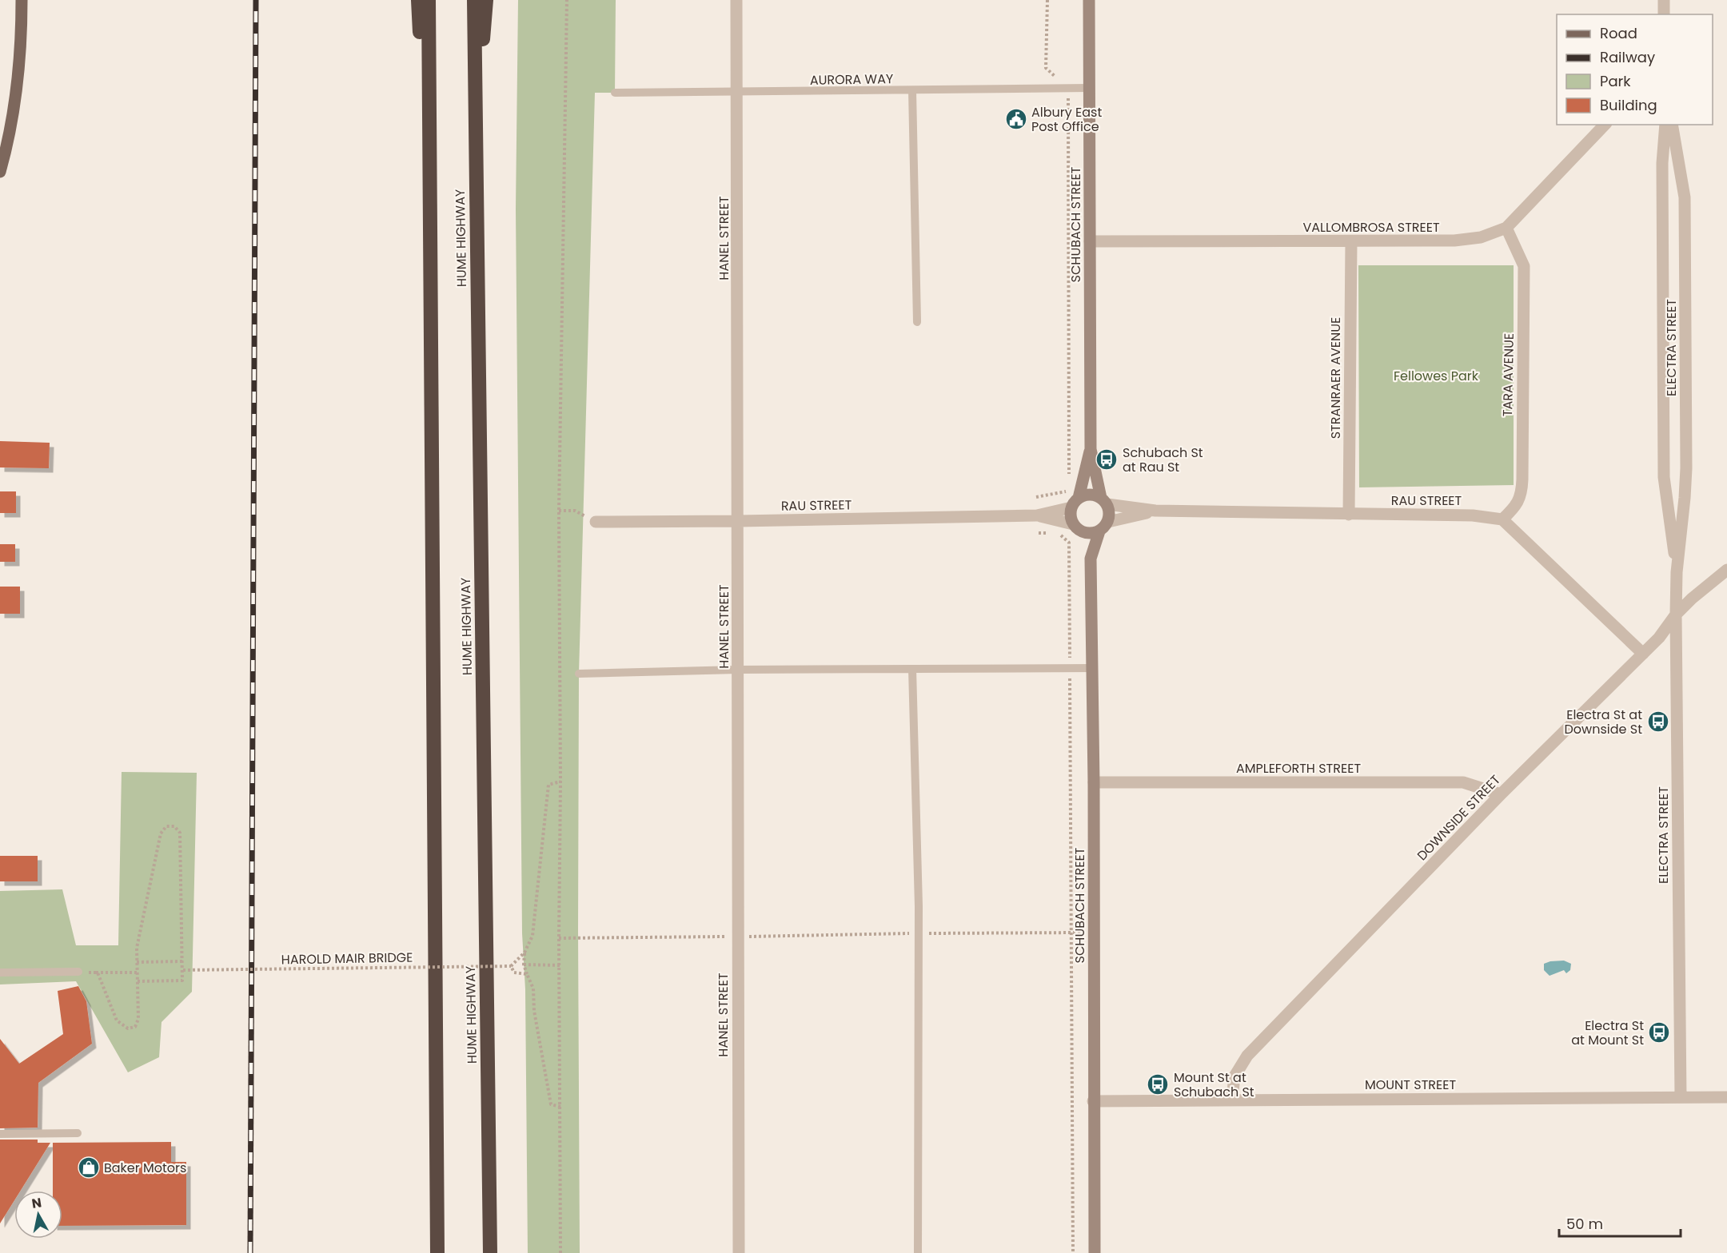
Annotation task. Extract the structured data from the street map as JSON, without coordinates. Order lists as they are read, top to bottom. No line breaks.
{"streets":{"highway":["HUME HIGHWAY"],"street":["SCHUBACH STREET","VALLOMBROSA STREET","HANEL STREET","ELECTRA STREET","TARA AVENUE","STRANRAER AVENUE","RAU STREET","AMPLEFORTH STREET","DOWNSIDE STREET","MOUNT STREET"],"lane":["AURORA WAY"],"path":["HAROLD MAIR BRIDGE"]},"crossings":[["AURORA WAY","SCHUBACH STREET"],["AURORA WAY","HANEL STREET"],["SCHUBACH STREET","VALLOMBROSA STREET"],["SCHUBACH STREET","RAU STREET"],["SCHUBACH STREET","AMPLEFORTH STREET"],["SCHUBACH STREET","MOUNT STREET"],["VALLOMBROSA STREET","TARA AVENUE"],["VALLOMBROSA STREET","STRANRAER AVENUE"],["HANEL STREET","RAU STREET"],["ELECTRA STREET","DOWNSIDE STREET"],["ELECTRA STREET","MOUNT STREET"],["TARA AVENUE","RAU STREET"],["STRANRAER AVENUE","RAU STREET"],["AMPLEFORTH STREET","DOWNSIDE STREET"],["DOWNSIDE STREET","MOUNT STREET"]],"parks":["Fellowes Park"],"places":{"public building":["Albury East Post Office"],"bus stop":["Schubach St at Rau St","Electra St at Downside St","Electra St at Mount St","Mount St at Schubach St"],"shop":["Baker Motors"]},"legend":["Road","Railway","Park","Building"],"scale_bar":"50 m","north":"top"}
